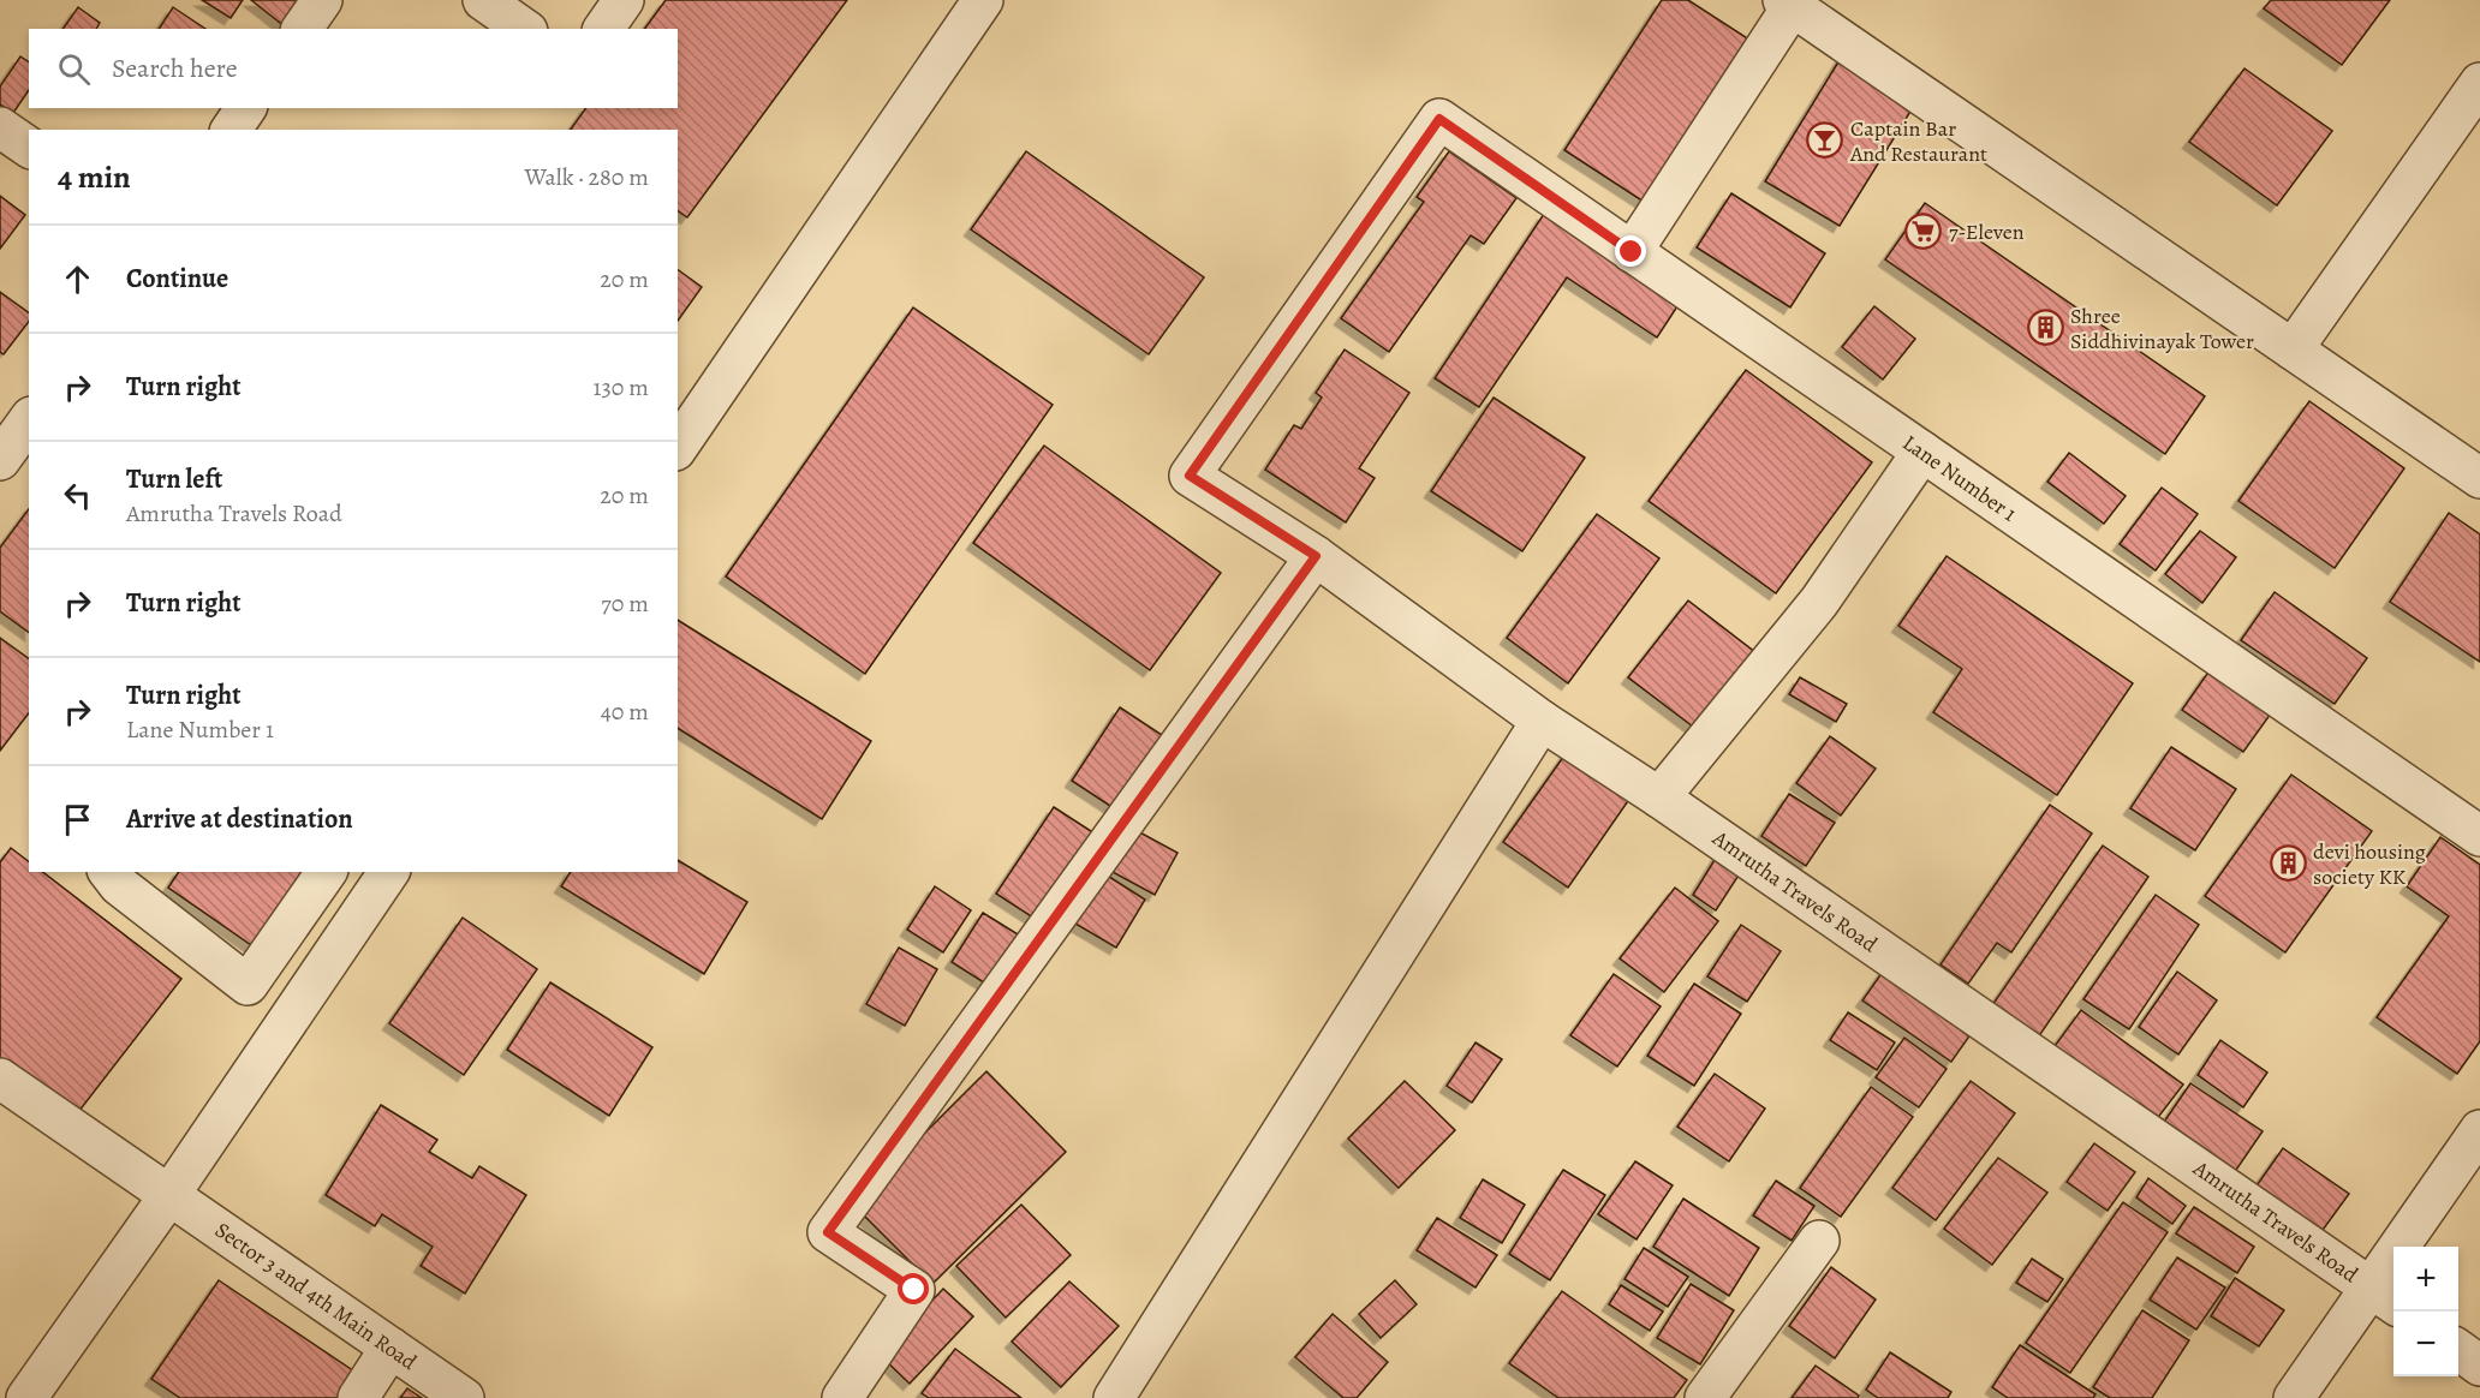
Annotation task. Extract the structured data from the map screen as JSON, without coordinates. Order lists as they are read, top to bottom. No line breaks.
{"streets":{"street":["Lane Number 1","Amrutha Travels Road","Sector 3 and 4th Main Road"]},"crossings":[["Lane Number 1","Amrutha Travels Road"]],"places":{"bar":["Captain Bar And Restaurant"],"supermarket":["7-Eleven"],"building":["Shree Siddhivinayak Tower","devi housing society KK"]},"page":{"search":"Search here","heading":["4 min","Walk · 280 m"],"list":[["Continue","20 m"],["Turn right","130 m"],["Turn left","Amrutha Travels Road","20 m"],["Turn right","70 m"],["Turn right","Lane Number 1","40 m"],"Arrive at destination"],"map_buttons":["+","−"]}}
